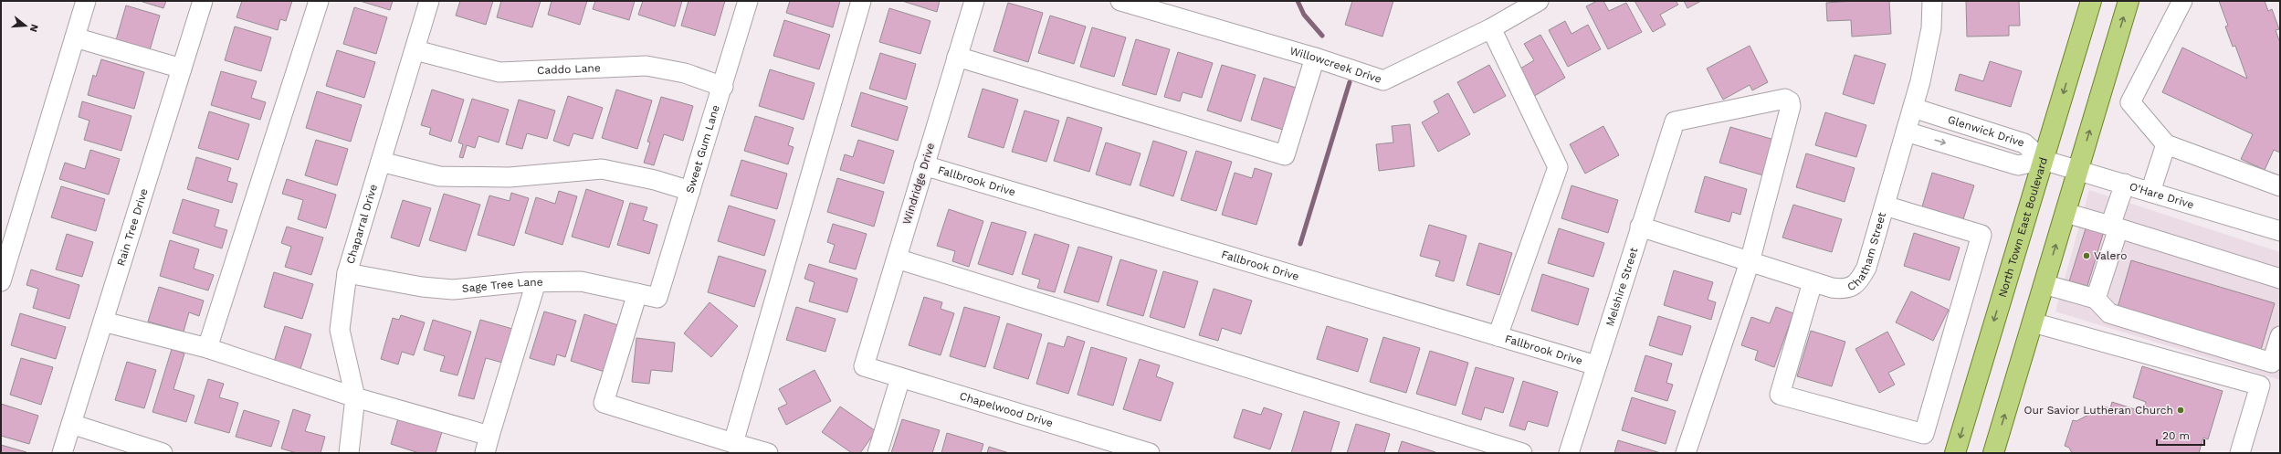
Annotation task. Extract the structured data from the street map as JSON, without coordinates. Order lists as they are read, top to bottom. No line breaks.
{"streets":{"main road":["North Town East Boulevard"],"street":["Willowcreek Drive","Caddo Lane","Glenwick Drive","Sweet Gum Lane","Fallbrook Drive","Windridge Drive","O'Hare Drive","Chaparral Drive","Rain Tree Drive","Chatham Street","Sage Tree Lane","Melshire Street","Chapelwood Drive"]},"crossings":[["Caddo Lane","Sweet Gum Lane"],["Caddo Lane","Chaparral Drive"],["Glenwick Drive","O'Hare Drive"],["Glenwick Drive","North Town East Boulevard"],["Glenwick Drive","Chatham Street"],["Sweet Gum Lane","Sage Tree Lane"],["Fallbrook Drive","Windridge Drive"],["Fallbrook Drive","Melshire Street"],["Windridge Drive","Chapelwood Drive"],["O'Hare Drive","North Town East Boulevard"],["Chaparral Drive","Sage Tree Lane"],["Chatham Street","Melshire Street"]],"places":["Valero","Our Savior Lutheran Church"],"scale_bar":"20 m","north":"right"}
